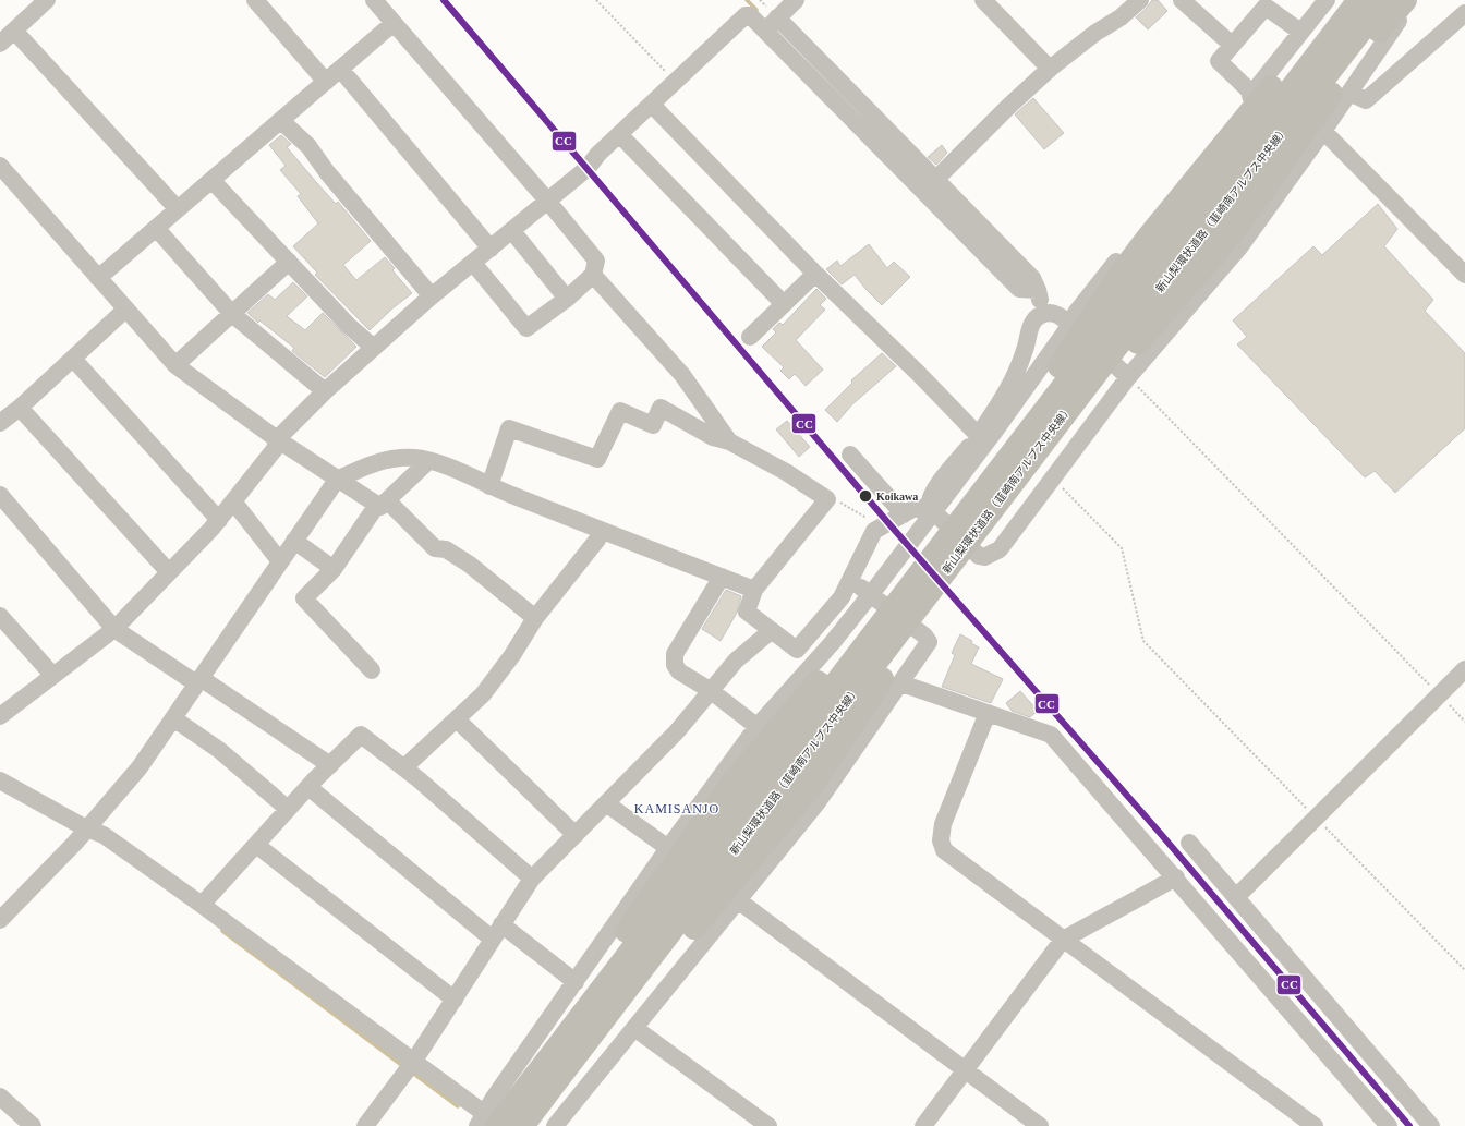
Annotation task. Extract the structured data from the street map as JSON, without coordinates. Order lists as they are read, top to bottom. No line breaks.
{"streets":{"highway":["新山梨環状道路（韮崎南アルプス中央線）"]},"districts":["KAMISANJO"],"places":["Koikawa"],"lines":["transit line CC"]}
